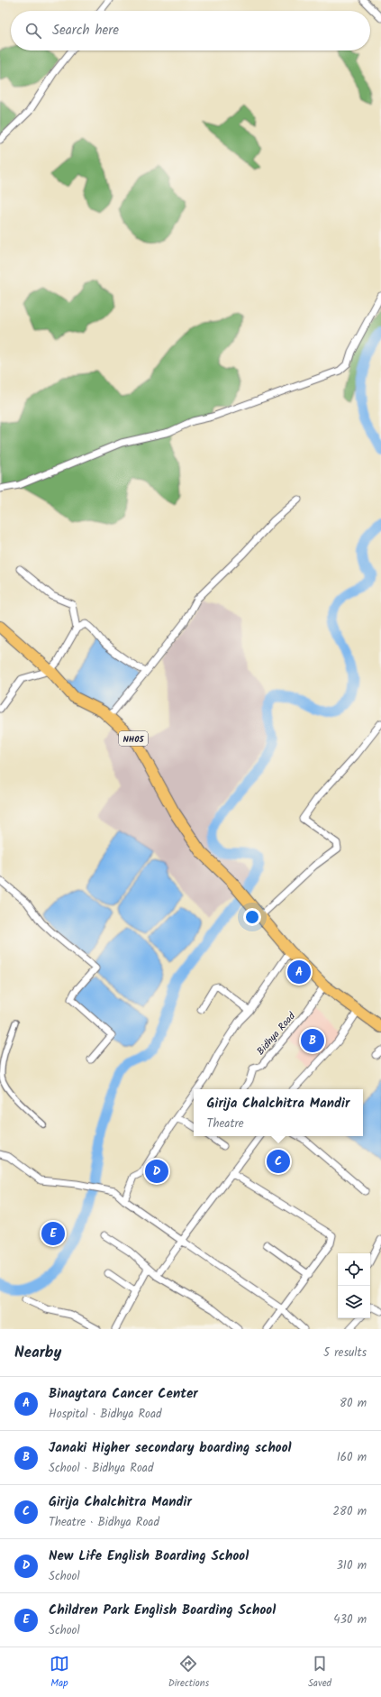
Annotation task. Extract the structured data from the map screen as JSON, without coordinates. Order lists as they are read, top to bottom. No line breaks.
{"streets":{"main road":["NH05"],"street":["Bidhya Road"]},"crossings":[["NH05","Bidhya Road"]],"page":{"search":"Search here","pins":["A","B","C","D","E"],"popup":["Girija Chalchitra Mandir","Theatre"],"heading":["Nearby","5 results"],"list":[{"mark":"A","name":"Binaytara Cancer Center","note":"Hospital · Bidhya Road","value":"80 m"},{"mark":"B","name":"Janaki Higher secondary boarding school","note":"School · Bidhya Road","value":"160 m"},{"mark":"C","name":"Girija Chalchitra Mandir","note":"Theatre · Bidhya Road","value":"280 m"},{"mark":"D","name":"New Life English Boarding School","note":"School","value":"310 m"},{"mark":"E","name":"Children Park English Boarding School","note":"School","value":"430 m"}],"nav":["Map","Directions","Saved"]}}
